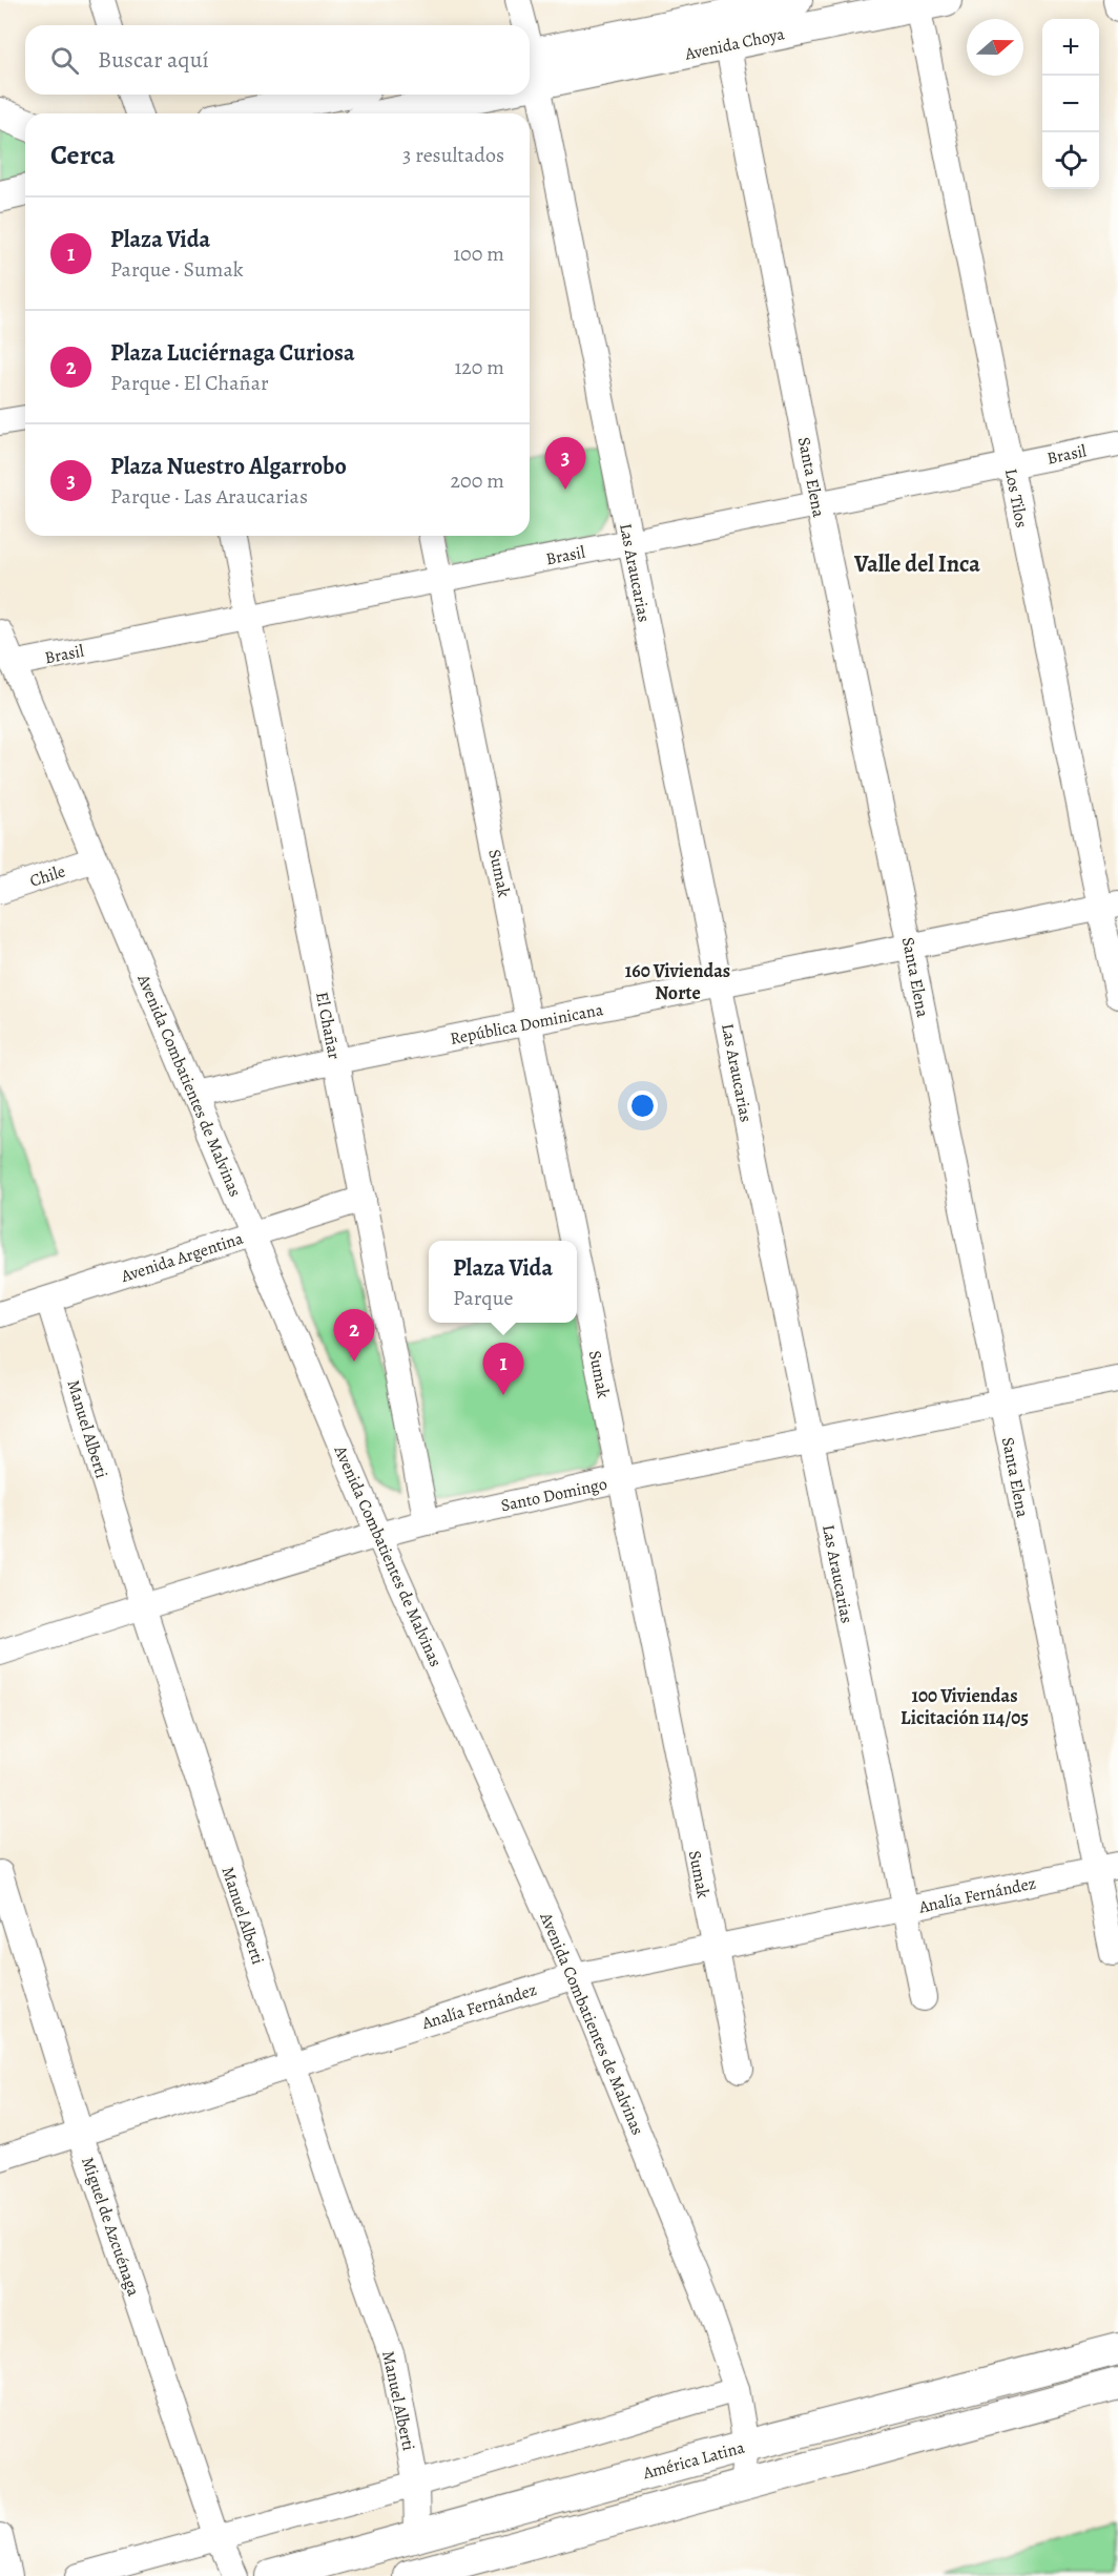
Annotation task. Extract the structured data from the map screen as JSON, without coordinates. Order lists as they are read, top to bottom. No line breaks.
{"streets":{"main road":["Avenida Choya","América Latina"],"street":["Brasil","Santa Elena","Los Tilos","Las Araucarias","Sumak","Chile","República Dominicana","El Chañar","Avenida Combatientes de Malvinas","Avenida Argentina","Manuel Alberti","Santo Domingo","Analía Fernández","Miguel de Azcuénaga"]},"crossings":[["Avenida Choya","Santa Elena"],["Avenida Choya","Los Tilos"],["Brasil","Santa Elena"],["Brasil","Los Tilos"],["Brasil","Las Araucarias"],["Brasil","Sumak"],["Brasil","El Chañar"],["Brasil","Avenida Combatientes de Malvinas"],["Santa Elena","República Dominicana"],["Santa Elena","Santo Domingo"],["Santa Elena","Analía Fernández"],["Los Tilos","República Dominicana"],["Las Araucarias","República Dominicana"],["Las Araucarias","Santo Domingo"],["Las Araucarias","Analía Fernández"],["Sumak","República Dominicana"],["Sumak","Santo Domingo"],["Sumak","Analía Fernández"],["Chile","Avenida Combatientes de Malvinas"],["República Dominicana","El Chañar"],["República Dominicana","Avenida Combatientes de Malvinas"],["El Chañar","Avenida Argentina"],["El Chañar","Santo Domingo"],["Avenida Combatientes de Malvinas","Avenida Argentina"],["Avenida Combatientes de Malvinas","Santo Domingo"],["Avenida Combatientes de Malvinas","Analía Fernández"],["Avenida Combatientes de Malvinas","América Latina"],["Avenida Argentina","Manuel Alberti"],["Manuel Alberti","Santo Domingo"],["Manuel Alberti","Analía Fernández"],["Manuel Alberti","América Latina"],["Analía Fernández","Miguel de Azcuénaga"]],"districts":["Valle del Inca","160 Viviendas Norte","100 Viviendas Licitación 114/05"],"north":"right","page":{"map_buttons":["+","−"],"search":"Buscar aquí","heading":["Cerca","3 resultados"],"list":[{"mark":"1","name":"Plaza Vida","note":"Parque · Sumak","value":"100 m"},{"mark":"2","name":"Plaza Luciérnaga Curiosa","note":"Parque · El Chañar","value":"120 m"},{"mark":"3","name":"Plaza Nuestro Algarrobo","note":"Parque · Las Araucarias","value":"200 m"}],"pins":["3","2","1"],"popup":["Plaza Vida","Parque"]}}
